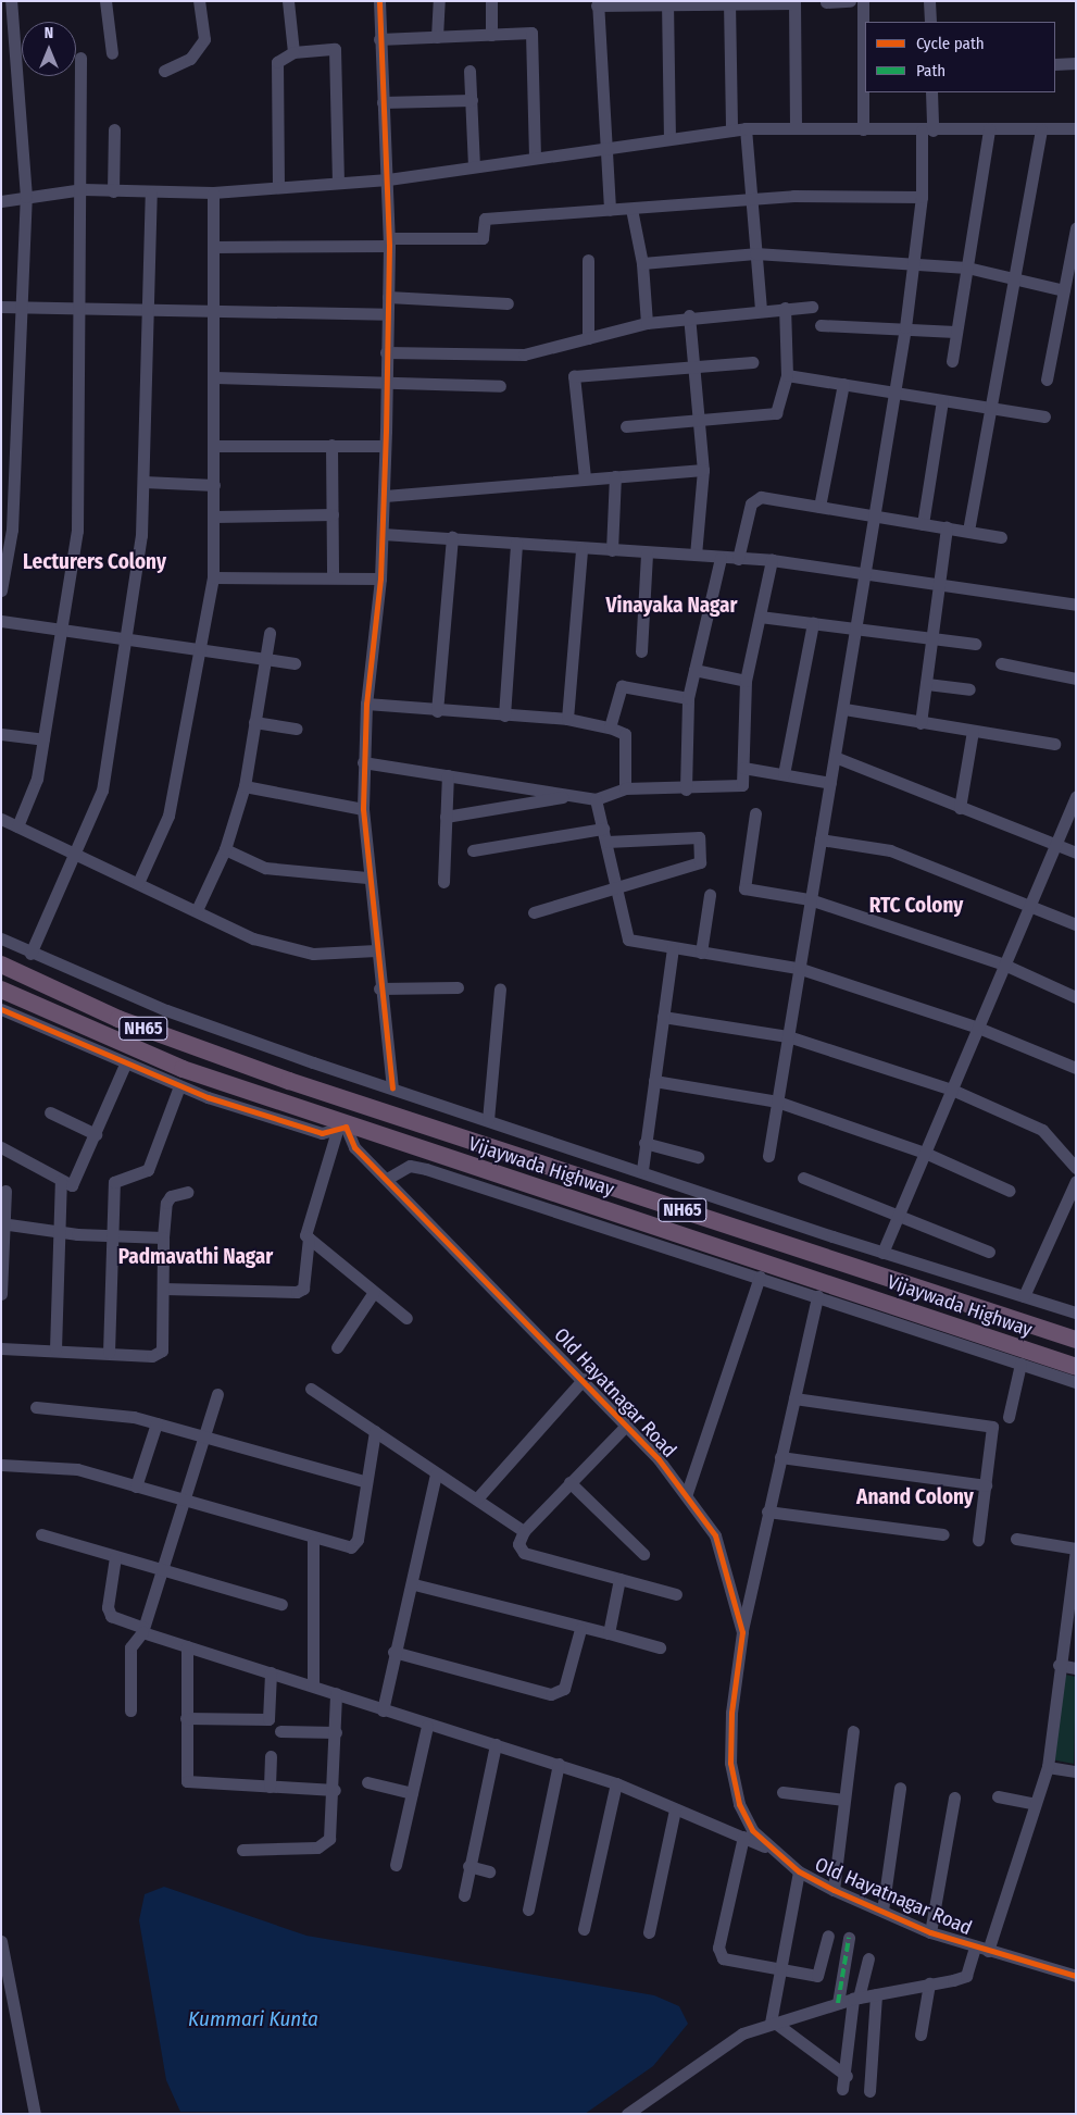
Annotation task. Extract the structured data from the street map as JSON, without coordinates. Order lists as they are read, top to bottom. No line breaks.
{"streets":{"highway":["NH65","Vijaywada Highway"],"street":["Old Hayatnagar Road"]},"crossings":[["Vijaywada Highway","Old Hayatnagar Road"]],"districts":["Lecturers Colony","Vinayaka Nagar","RTC Colony","Padmavathi Nagar","Anand Colony"],"water":["Kummari Kunta"],"legend":["Cycle path","Path"],"north":"top"}
